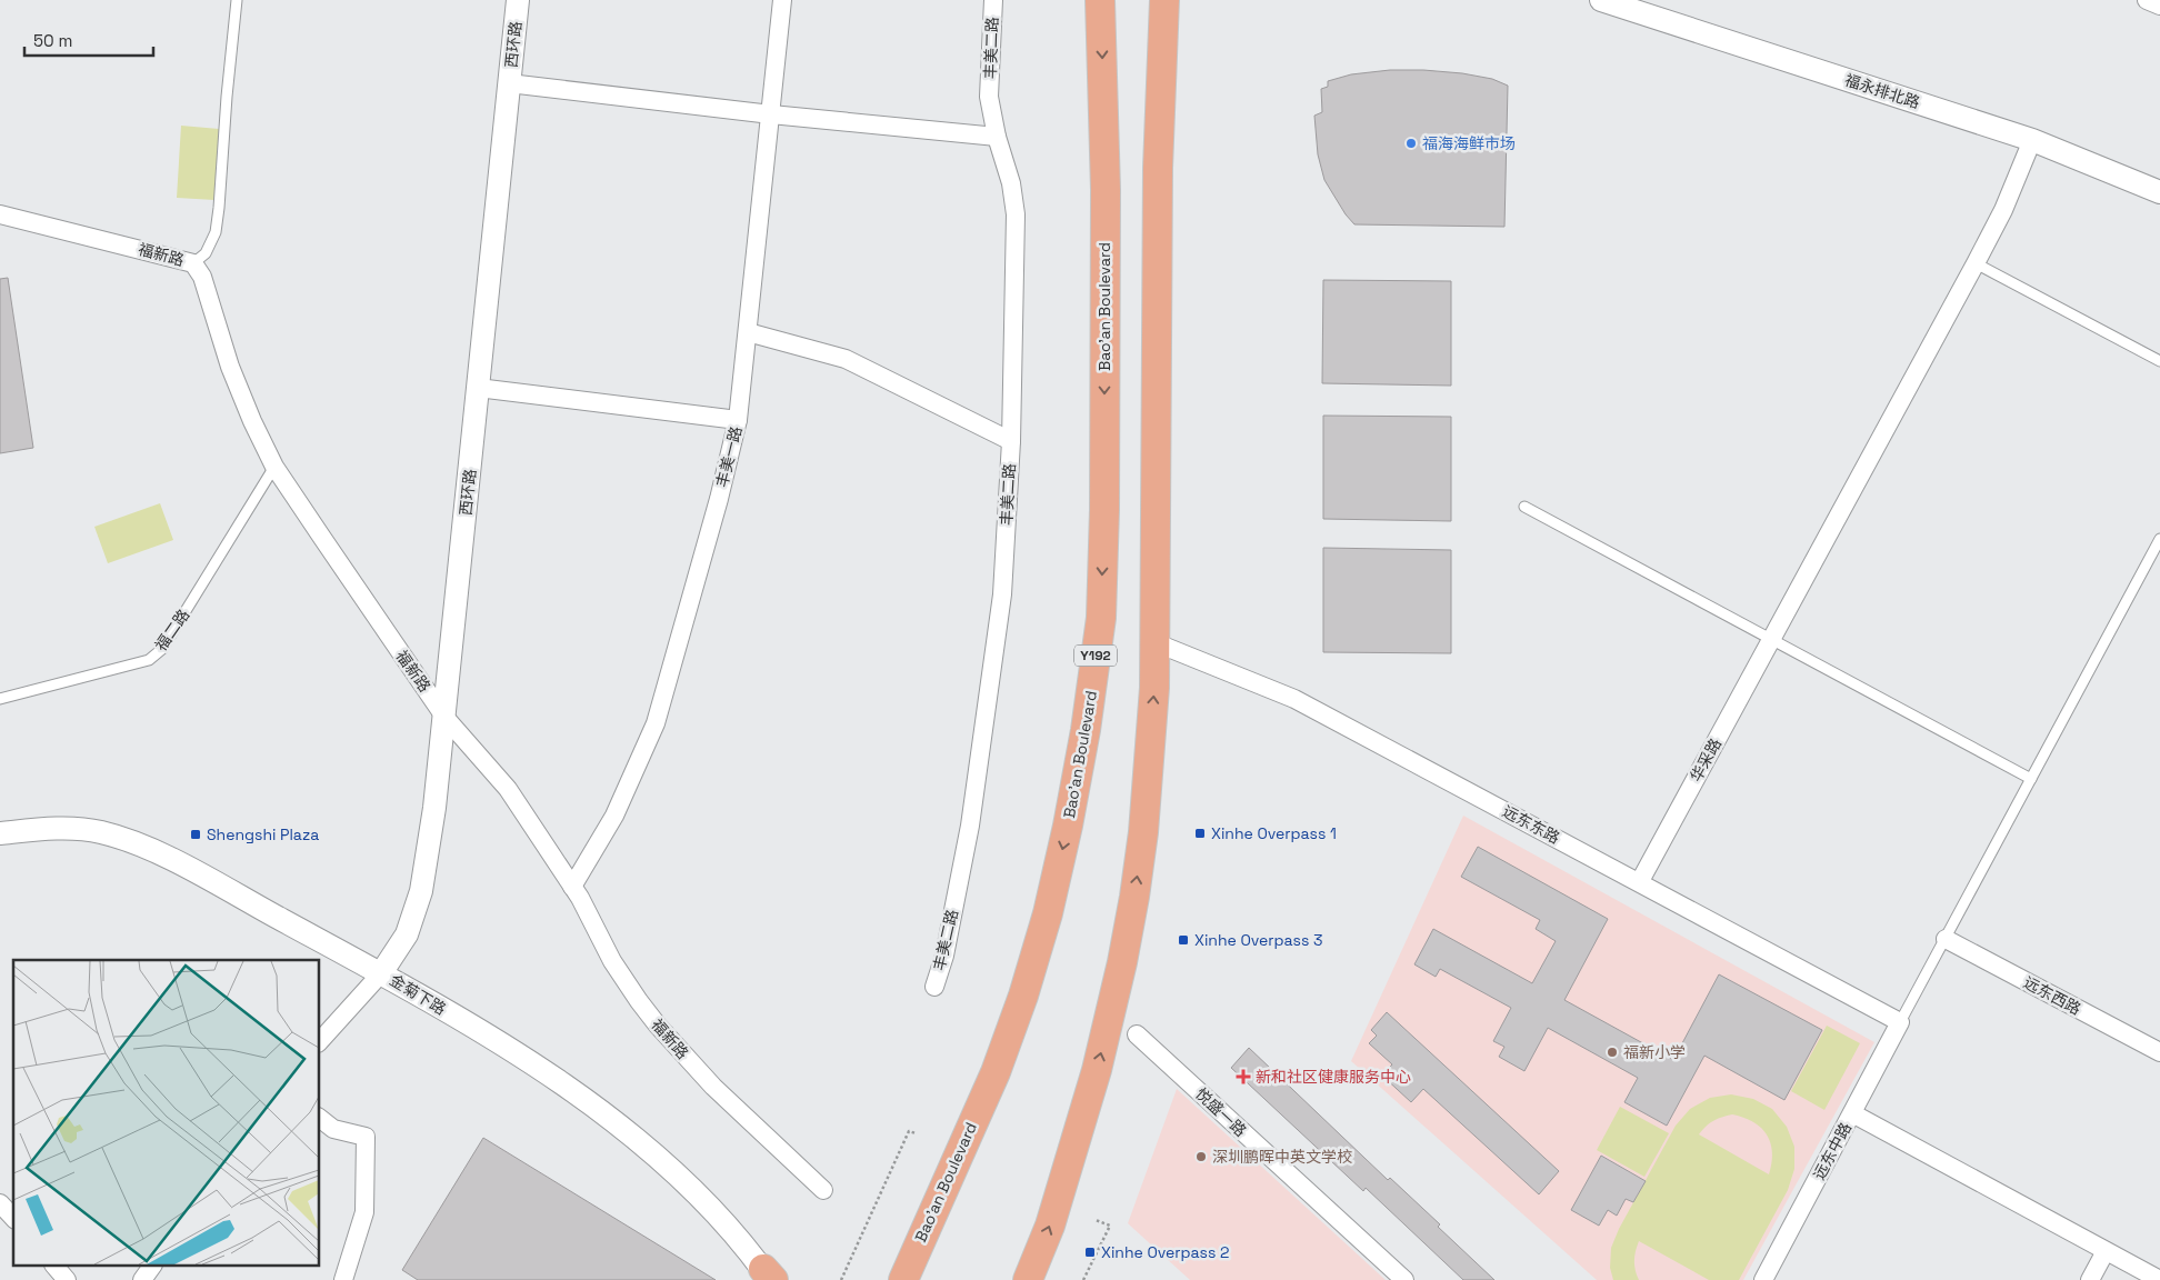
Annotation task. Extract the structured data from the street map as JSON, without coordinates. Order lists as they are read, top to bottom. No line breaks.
{"streets":{"main road":["Bao'an Boulevard","Y192"],"street":["西环路","丰美二路","福永排北路","福新路","丰美一路","华采路","远东东路","金菊下路","远东西路","悦盛一路","远东中路"],"lane":["福二路"]},"crossings":[["西环路","福新路"],["西环路","金菊下路"],["福永排北路","华采路"],["福新路","丰美一路"],["福新路","福二路"],["华采路","远东东路"],["远东东路","远东中路"]],"places":{"other":["福海海鲜市场","福新小学","深圳鹏晖中英文学校"],"transit":["Xinhe Overpass 1","Shengshi Plaza","Xinhe Overpass 3","Xinhe Overpass 2"],"health":["新和社区健康服务中心"]},"scale_bar":"50 m"}
